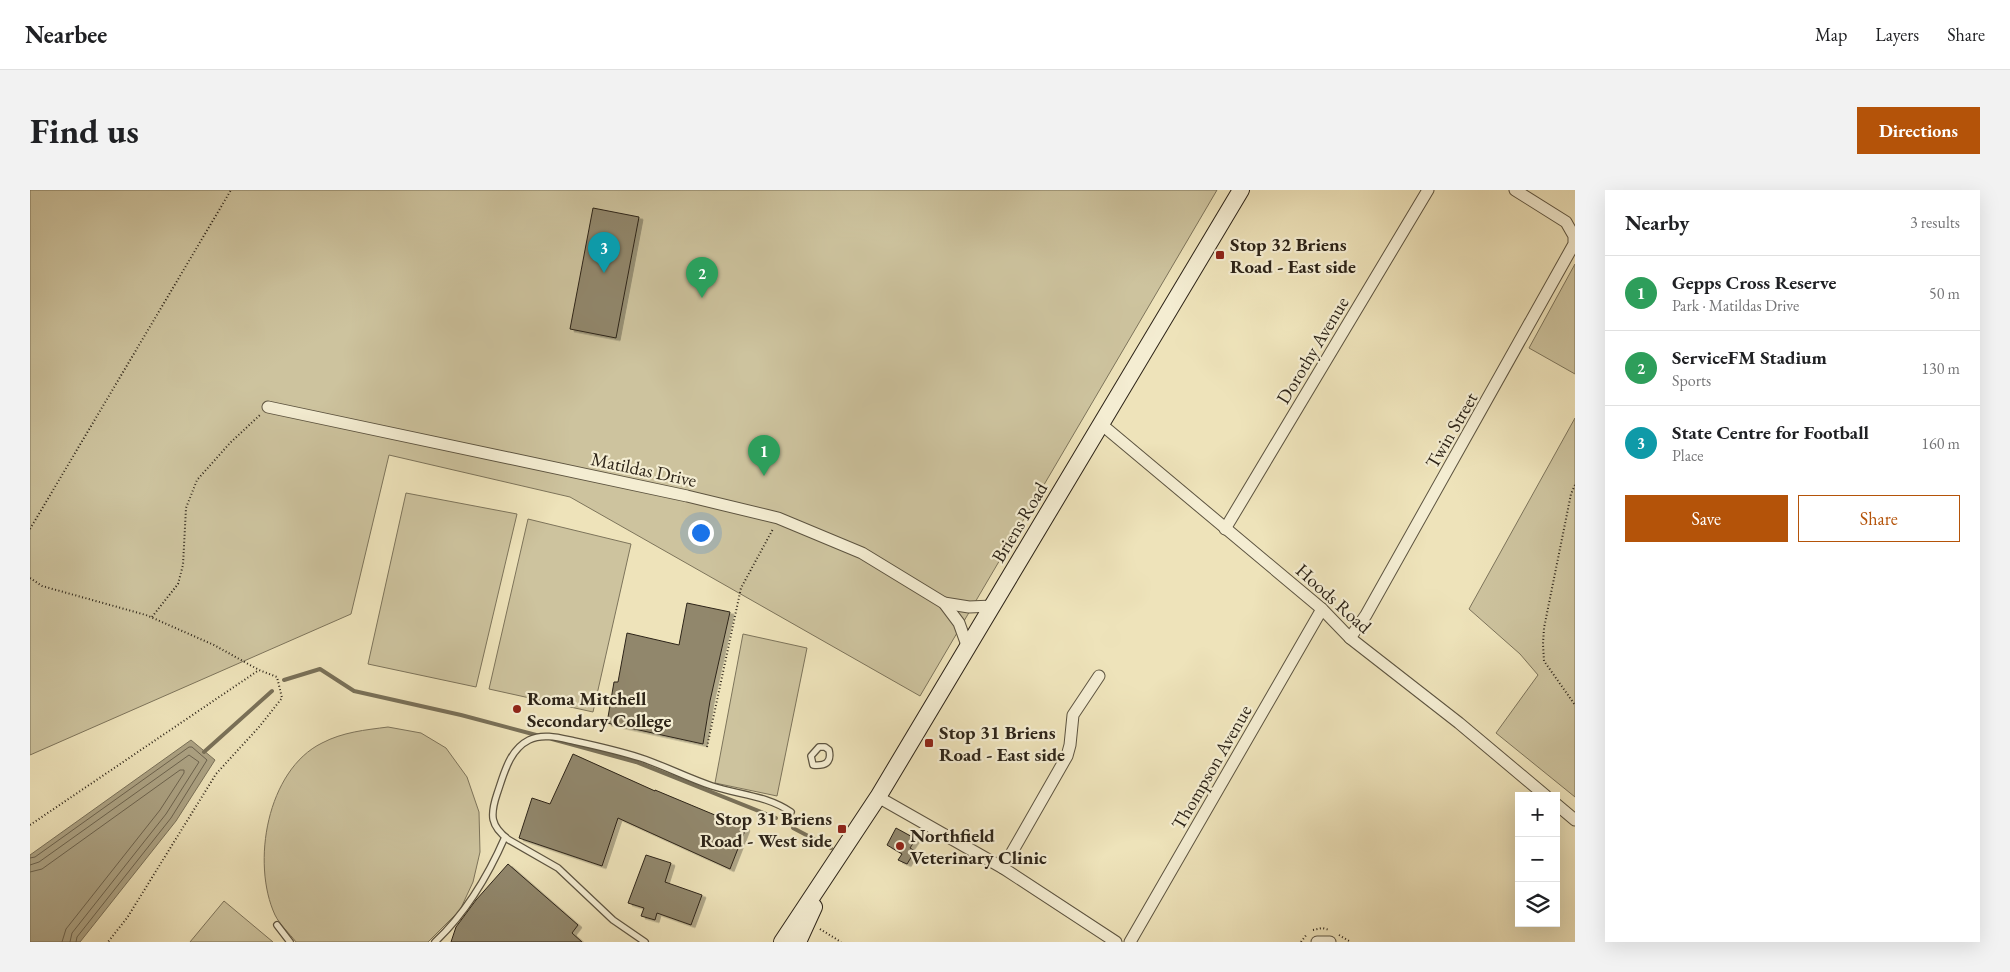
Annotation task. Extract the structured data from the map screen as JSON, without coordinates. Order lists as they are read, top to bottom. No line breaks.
{"streets":{"main road":["Briens Road"],"street":["Dorothy Avenue","Twin Street","Matildas Drive","Hoods Road","Thompson Avenue"]},"crossings":[["Dorothy Avenue","Hoods Road"],["Twin Street","Hoods Road"],["Matildas Drive","Briens Road"],["Briens Road","Hoods Road"],["Hoods Road","Thompson Avenue"]],"places":{"transit":["Stop 32 Briens Road - East side","Stop 31 Briens Road - East side","Stop 31 Briens Road - West side"],"other":["Roma Mitchell Secondary College","Northfield Veterinary Clinic"]},"page":{"header":"Nearbee","nav":["Map","Layers","Share"],"buttons":["Directions",["Save","Share"]],"title":"Find us","heading":["Nearby","3 results"],"pins":["3","2","1"],"list":[{"mark":"1","name":"Gepps Cross Reserve","note":"Park · Matildas Drive","value":"50 m"},{"mark":"2","name":"ServiceFM Stadium","note":"Sports","value":"130 m"},{"mark":"3","name":"State Centre for Football","note":"Place","value":"160 m"}],"map_buttons":["+","−"]}}
